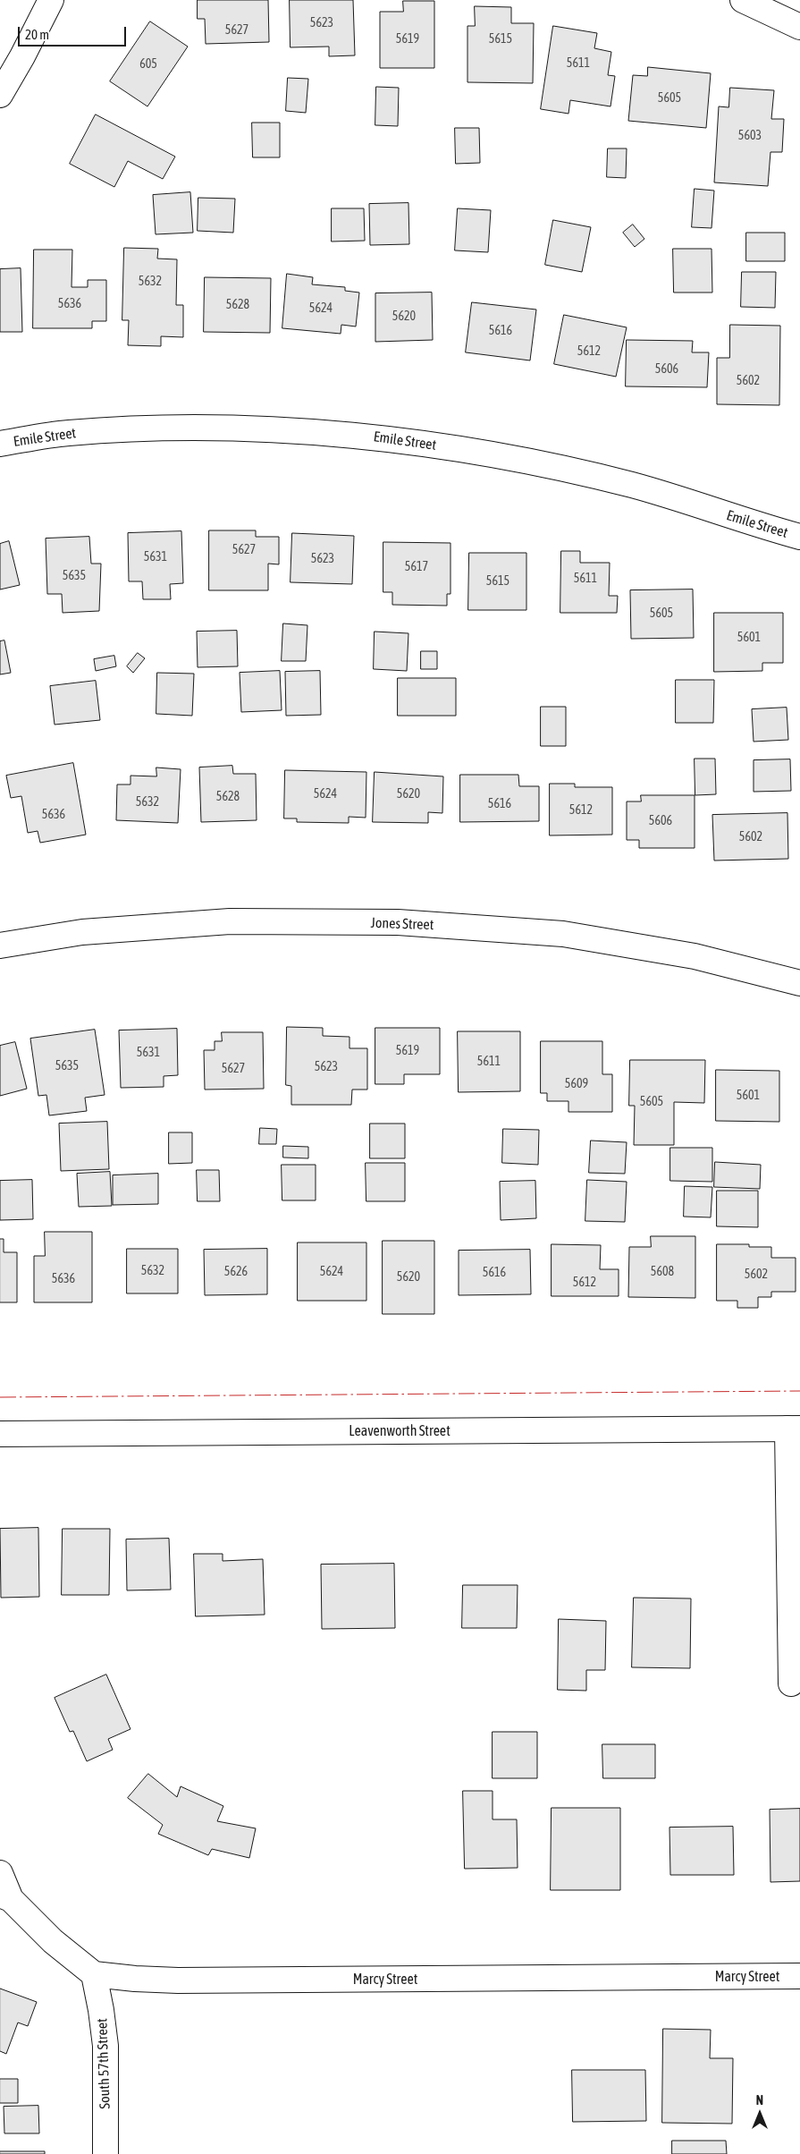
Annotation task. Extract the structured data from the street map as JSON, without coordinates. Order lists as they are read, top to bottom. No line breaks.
{"streets":{"street":["Emile Street","Jones Street","Leavenworth Street","Marcy Street","South 57th Street"]},"crossings":[["Marcy Street","South 57th Street"]],"house_numbers":["5623","5627","5619","5615","5611","605","5605","5603","5632","5636","5628","5624","5620","5616","5612","5606","5602","5627","5631","5623","5617","5635","5611","5615","5605","5601","5624","5620","5628","5632","5616","5612","5636","5606","5602","5619","5631","5611","5635","5623","5627","5609","5601","5605","5632","5626","5624","5608","5616","5602","5620","5636","5612"],"scale_bar":"20 m","north":"top"}
